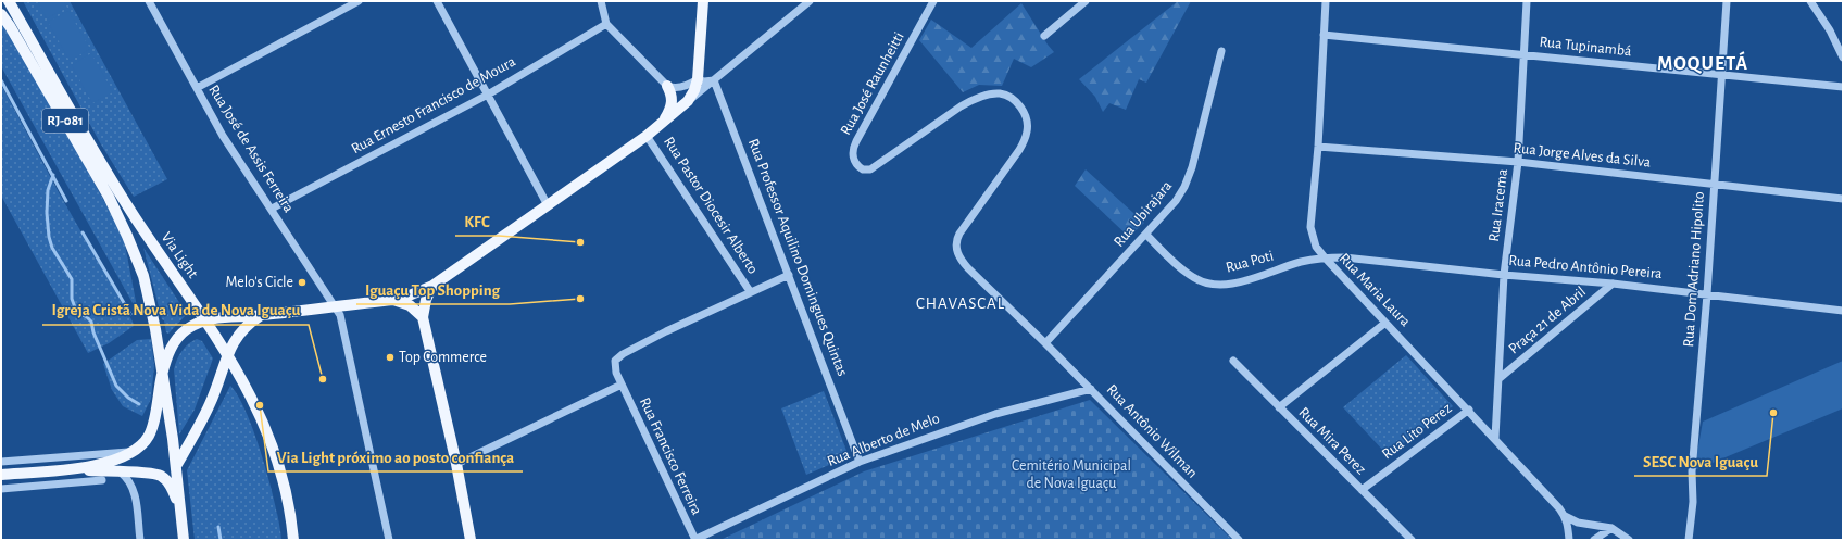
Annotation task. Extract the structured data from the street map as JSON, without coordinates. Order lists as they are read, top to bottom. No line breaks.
{"streets":{"main road":["RJ-081","Via Light"],"street":["Rua Tupinambá","Rua José Raunheitti","Rua Ernesto Francisco de Moura","Rua José de Assis Ferreira","Rua Jorge Alves da Silva","Rua Pastor Diocesir Alberto","Rua Iracema","Rua Ubirajara","Rua Professor Aquilino Domingues Quintas","Rua Poti","Rua Pedro Antônio Pereira","Rua Dom Adriano Hipolito","Rua Maria Laura","Praça 21 de Abril","Rua Antônio Wilman","Rua Lito Perez","Rua Alberto de Melo","Rua Mira Perez","Rua Francisco Ferreira"]},"crossings":[["Rua Tupinambá","Rua Iracema"],["Rua Tupinambá","Rua Dom Adriano Hipolito"],["Rua Tupinambá","Rua Maria Laura"],["Rua José Raunheitti","Rua Ubirajara"],["Rua José Raunheitti","Rua Antônio Wilman"],["Rua Ernesto Francisco de Moura","Rua José de Assis Ferreira"],["Rua Jorge Alves da Silva","Rua Iracema"],["Rua Jorge Alves da Silva","Rua Dom Adriano Hipolito"],["Rua Jorge Alves da Silva","Rua Maria Laura"],["Rua Pastor Diocesir Alberto","Rua Francisco Ferreira"],["Rua Iracema","Rua Pedro Antônio Pereira"],["Rua Iracema","Rua Maria Laura"],["Rua Iracema","Praça 21 de Abril"],["Rua Ubirajara","Rua Poti"],["Rua Ubirajara","Rua Antônio Wilman"],["Rua Professor Aquilino Domingues Quintas","Rua Alberto de Melo"],["Rua Poti","Rua Pedro Antônio Pereira"],["Rua Poti","Rua Maria Laura"],["Rua Pedro Antônio Pereira","Rua Dom Adriano Hipolito"],["Rua Pedro Antônio Pereira","Rua Maria Laura"],["Rua Pedro Antônio Pereira","Praça 21 de Abril"],["Rua Maria Laura","Rua Lito Perez"],["Rua Antônio Wilman","Rua Alberto de Melo"],["Rua Lito Perez","Rua Mira Perez"],["Rua Alberto de Melo","Rua Francisco Ferreira"]],"districts":["MOQUETÁ","CHAVASCAL"],"parks":["Cemitério Municipal de Nova Iguaçu"],"places":["KFC","Melo's Cicle","Iguaçu Top Shopping","Top Commerce","Igreja Cristã Nova Vida de Nova Iguaçu","Via Light próximo ao posto confiança","SESC Nova Iguaçu"]}
